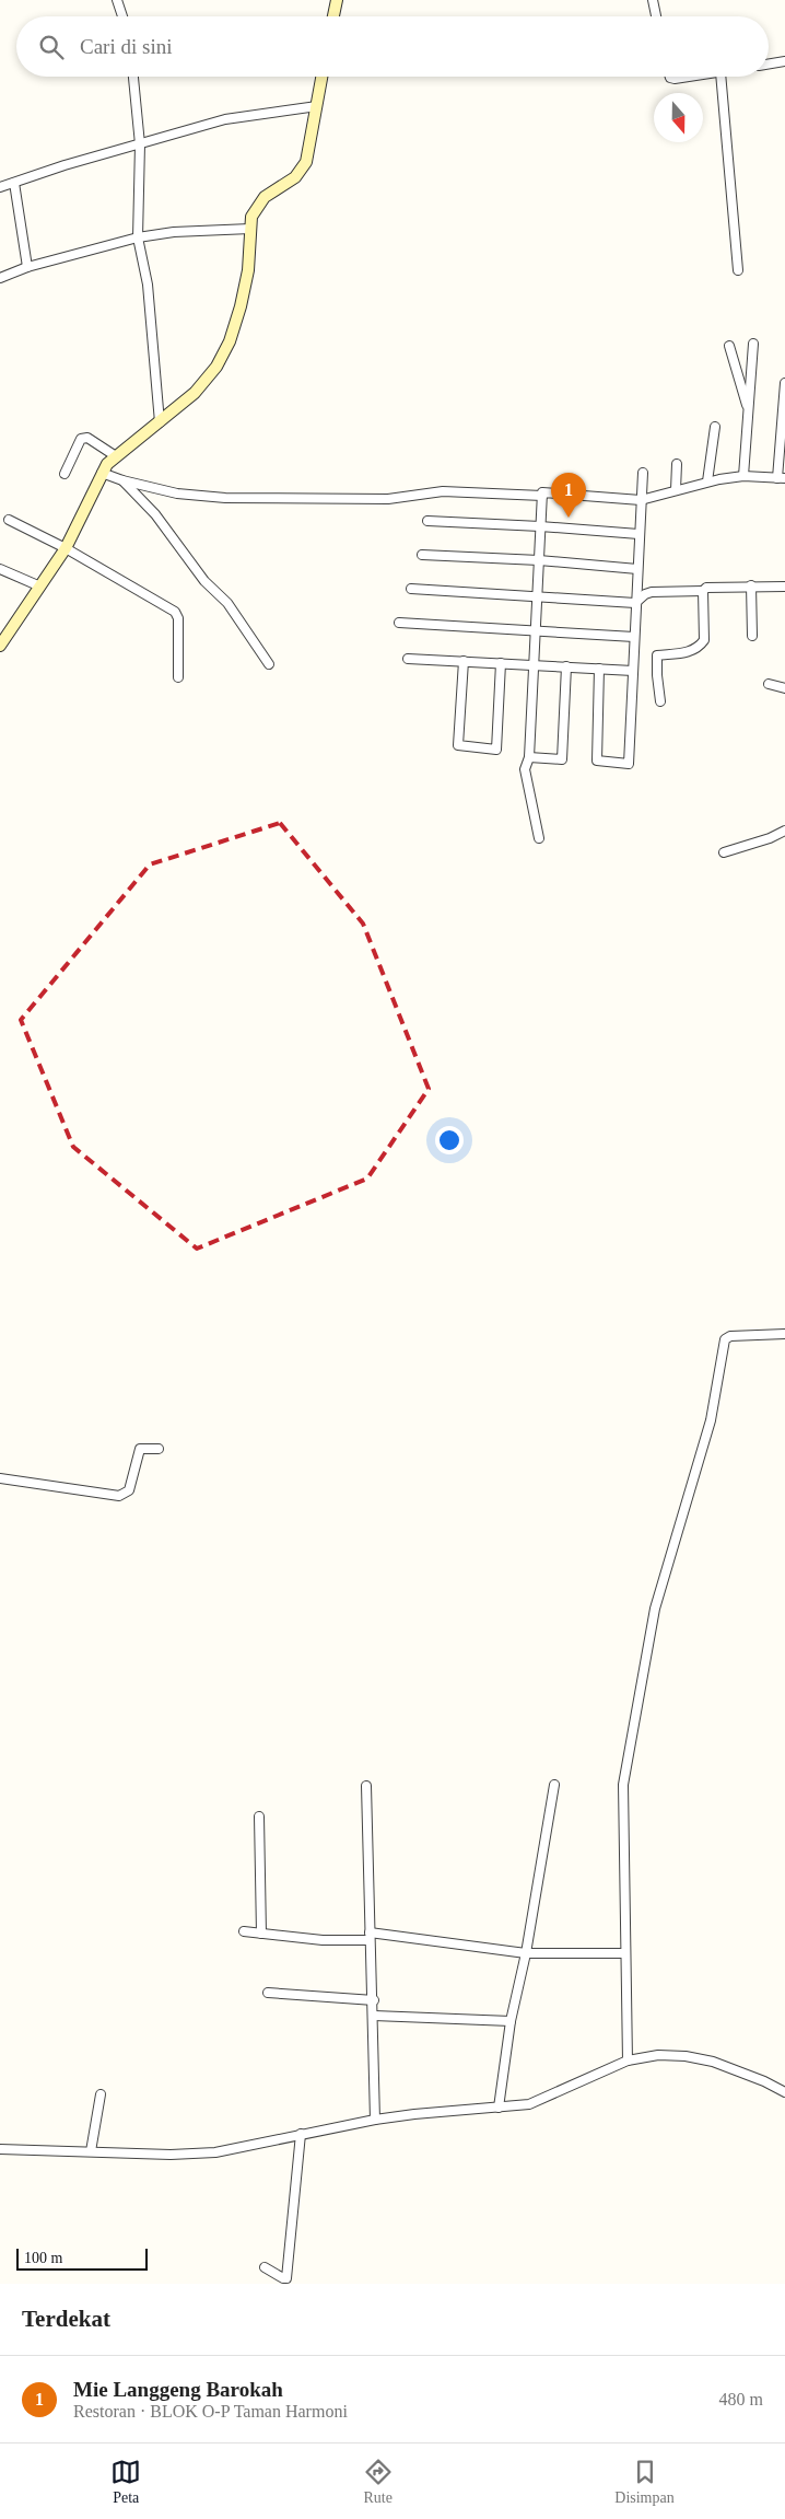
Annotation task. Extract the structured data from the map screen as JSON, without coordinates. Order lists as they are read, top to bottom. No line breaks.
{"scale_bar":"100 m","north":"bottom","page":{"search":"Cari di sini","pins":"1","scale":"100 m","heading":"Terdekat","list":[{"mark":"1","name":"Mie Langgeng Barokah","note":"Restoran · BLOK O-P Taman Harmoni","value":"480 m"}],"nav":["Peta","Rute","Disimpan"]}}
